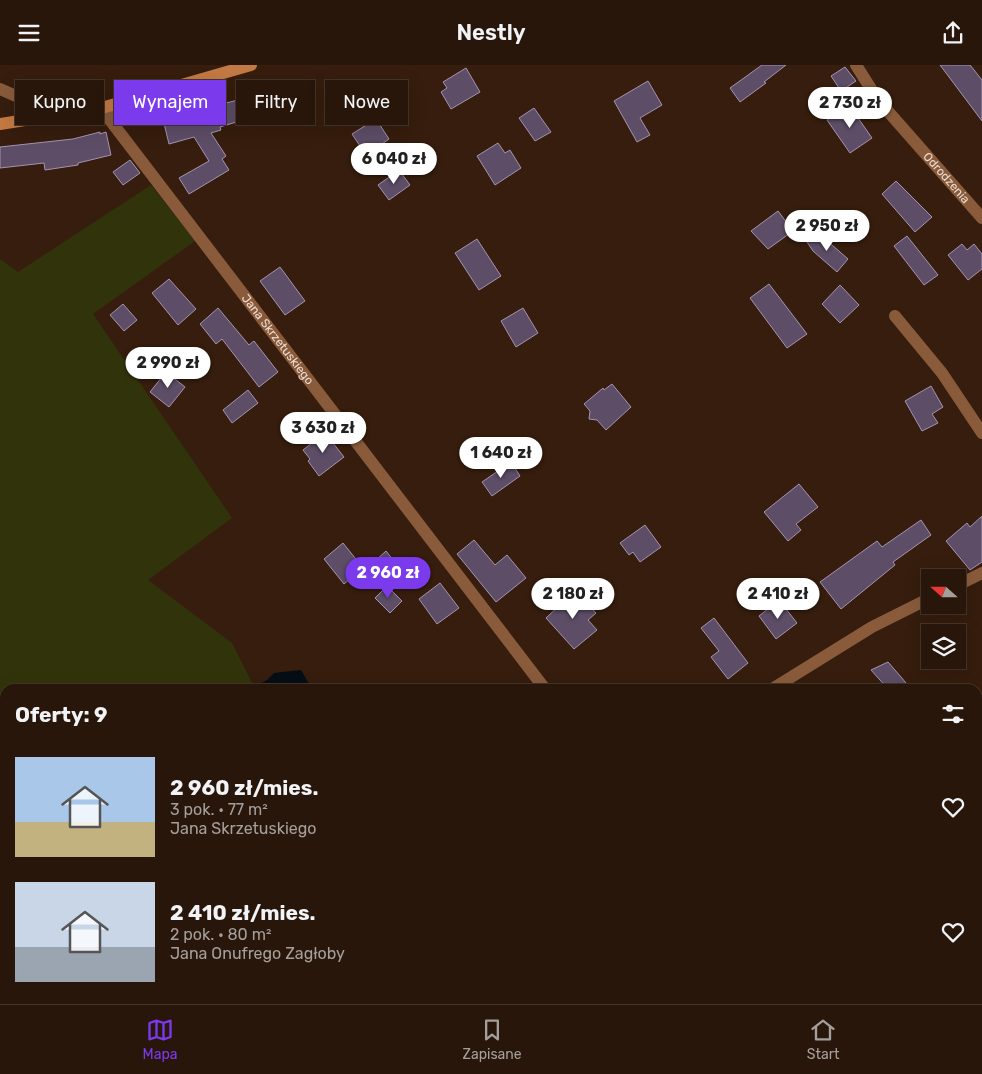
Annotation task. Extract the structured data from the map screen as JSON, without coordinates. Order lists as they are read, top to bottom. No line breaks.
{"streets":{"street":["Odrodzenia","Jana Skrzetuskiego"]},"north":"left","page":{"header":"Nestly","chip":["Kupno","Wynajem","Filtry","Nowe"],"price":["2 730 zł","6 040 zł","2 950 zł","2 990 zł","3 630 zł","1 640 zł","2 960 zł","2 180 zł","2 410 zł"],"heading":"Oferty: 9","list":[{"name":"2 960 zł/mies.","note":"3 pok. · 77 m² · Jana Skrzetuskiego"},{"name":"2 410 zł/mies.","note":"2 pok. · 80 m² · Jana Onufrego Zagłoby"}],"tabs":["Mapa","Zapisane","Start"]}}
